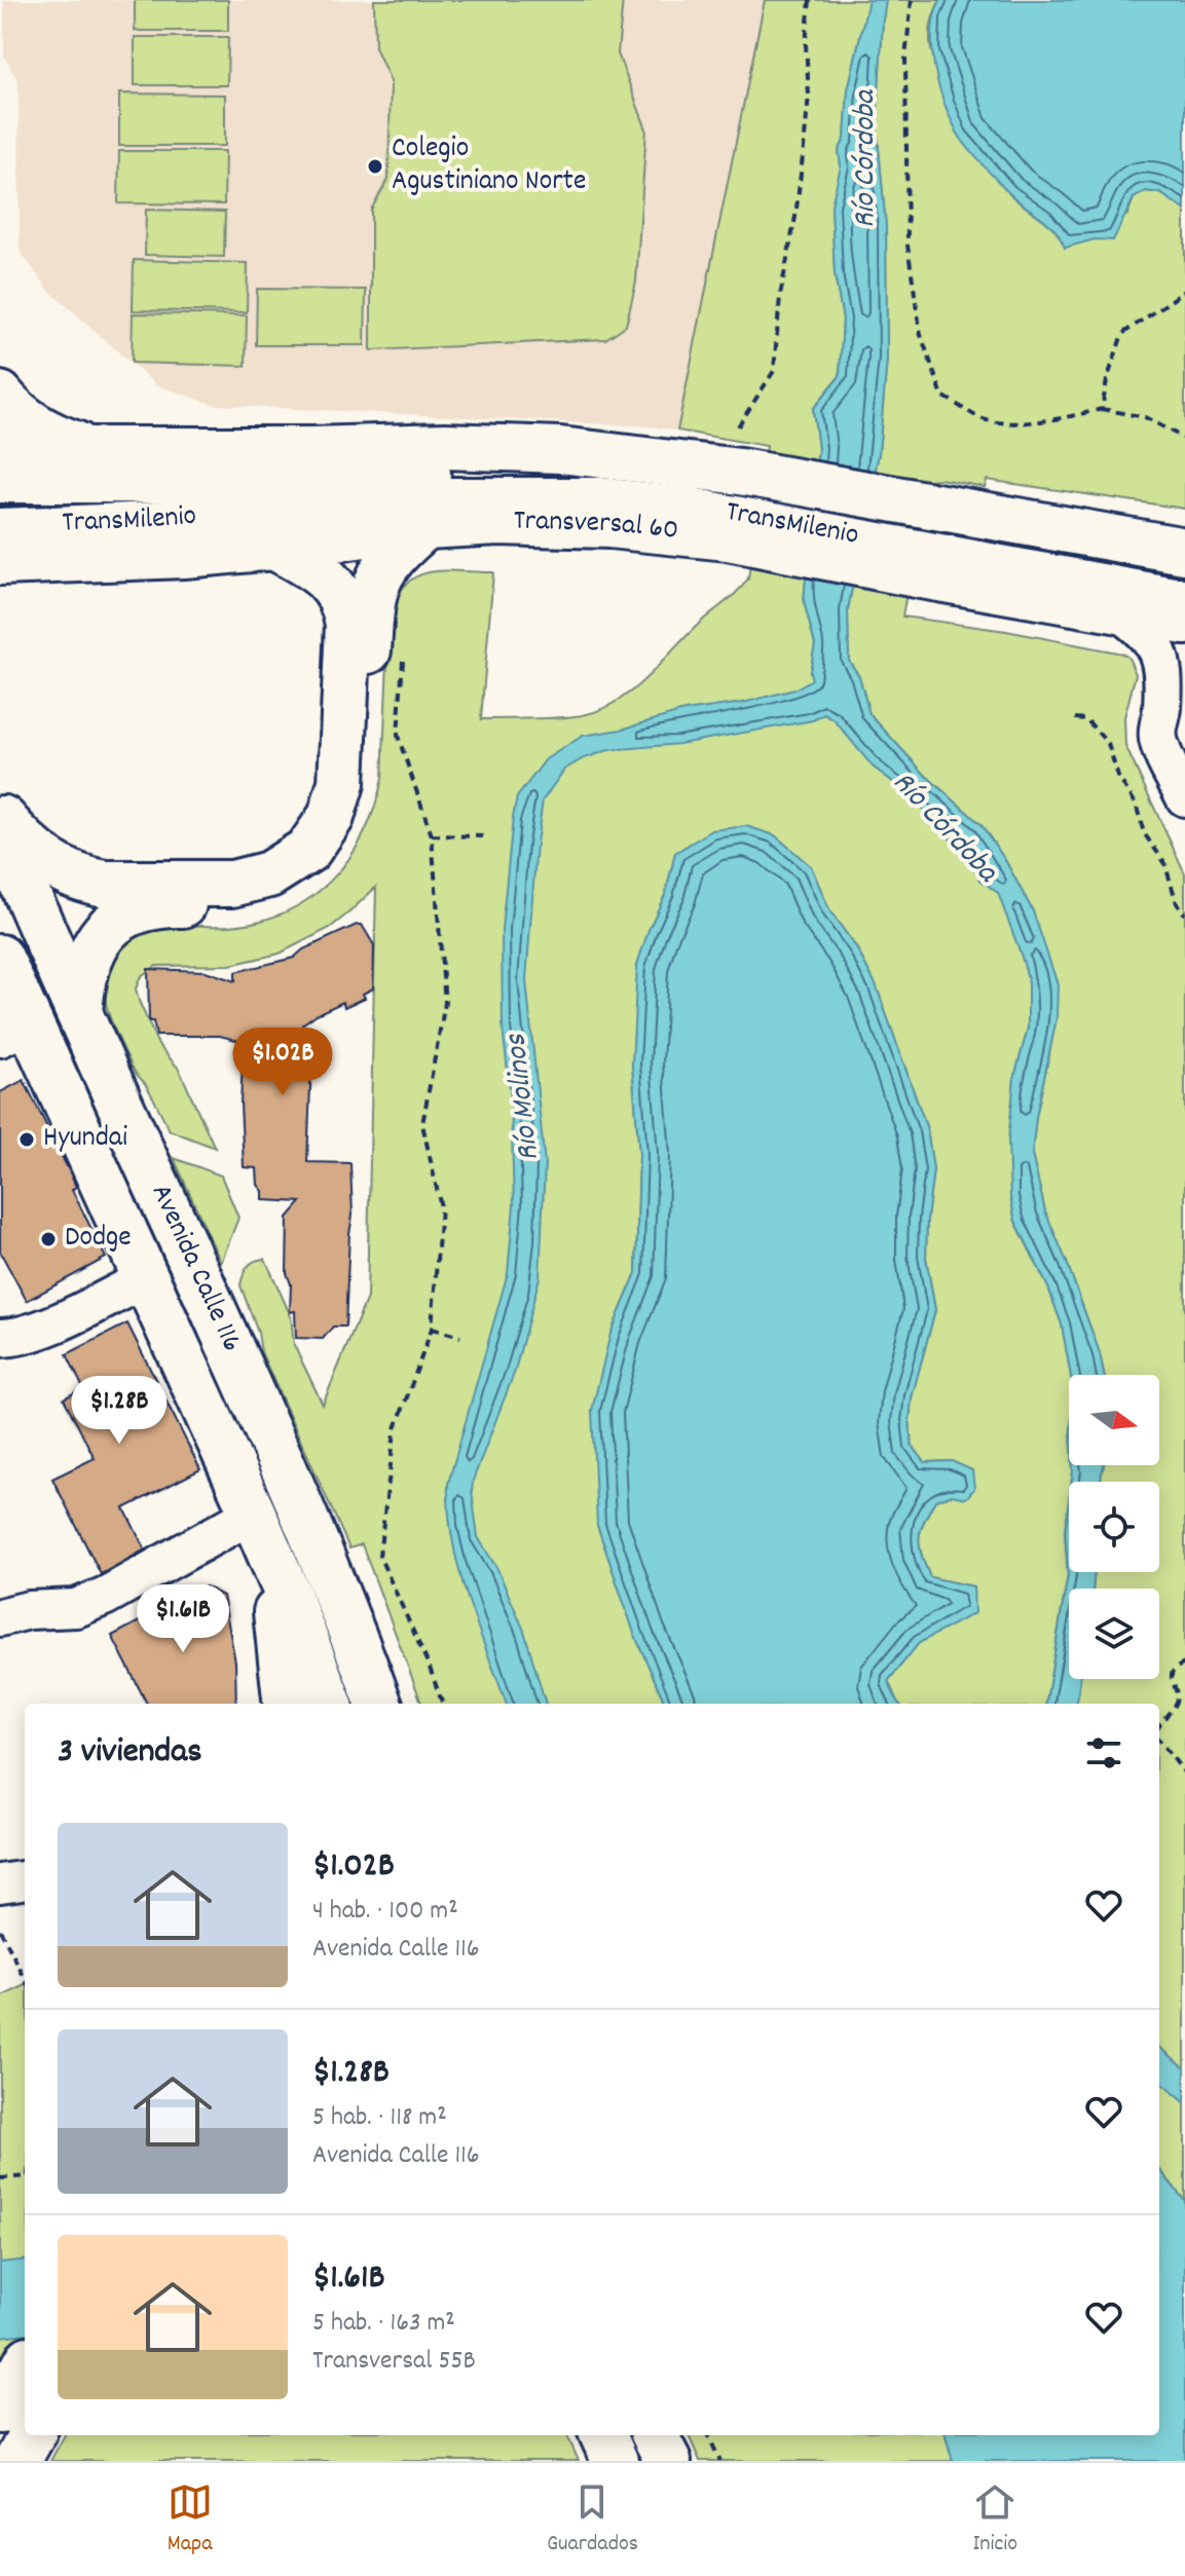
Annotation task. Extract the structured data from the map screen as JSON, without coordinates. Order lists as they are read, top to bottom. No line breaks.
{"streets":{"main road":["Transversal 60","Avenida Calle 116"],"street":["TransMilenio"]},"crossings":[["TransMilenio","Transversal 60"]],"water":["Río Córdoba","Río Molinos"],"places":["Colegio Agustiniano Norte","Hyundai","Dodge"],"north":"right","page":{"price":["$1.02B","$1.28B","$1.61B"],"heading":"3 viviendas","list":[{"name":"$1.02B","note":"4 hab. · 100 m² · Avenida Calle 116"},{"name":"$1.28B","note":"5 hab. · 118 m² · Avenida Calle 116"},{"name":"$1.61B","note":"5 hab. · 163 m² · Transversal 55B"}],"tabs":["Mapa","Guardados","Inicio"]}}
